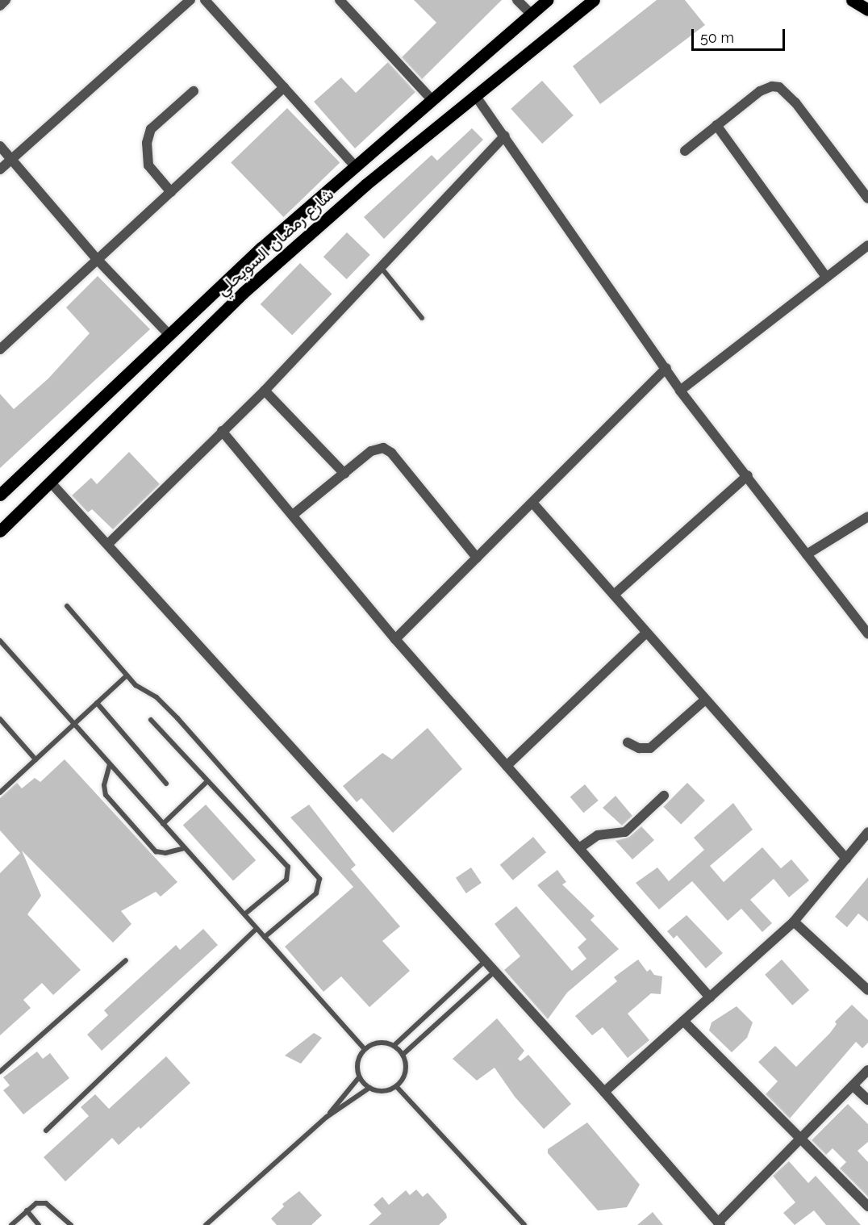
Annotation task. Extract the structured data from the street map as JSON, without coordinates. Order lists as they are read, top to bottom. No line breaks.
{"streets":{"main road":["شارع رمضان السويحلي"]},"scale_bar":"50 m"}
